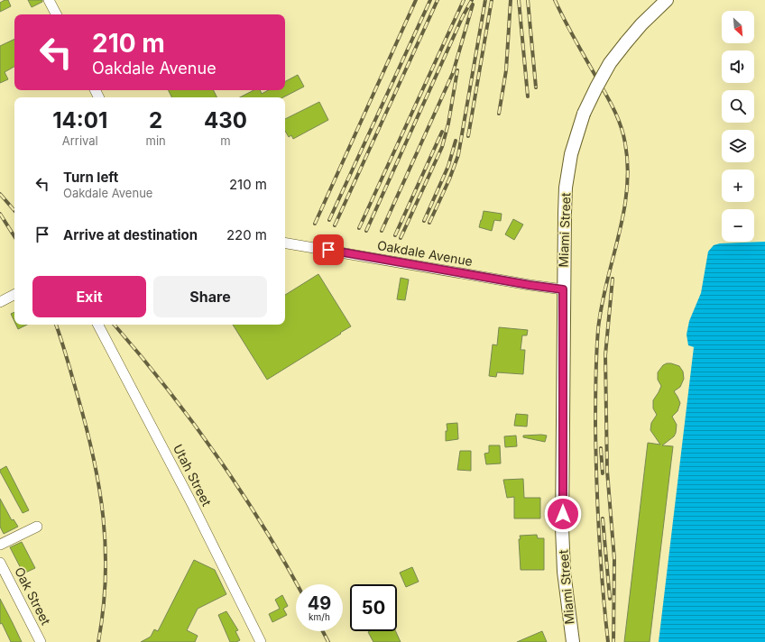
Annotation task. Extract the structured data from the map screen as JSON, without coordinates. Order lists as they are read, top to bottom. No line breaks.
{"streets":{"main road":["Miami Street"],"street":["Oakdale Avenue","Utah Street","Oak Street"]},"crossings":[["Miami Street","Oakdale Avenue"]],"north":"bottom right","page":{"map_buttons":["+","−"],"turn":["210 m","Oakdale Avenue"],"eta":["14:01","Arrival","2","min","430","m"],"list":[{"name":"Turn left","note":"Oakdale Avenue","value":"210 m"},{"name":"Arrive at destination","value":"220 m"}],"buttons":["Exit","Share"],"speed":"49 km/h","limit":"50"}}
